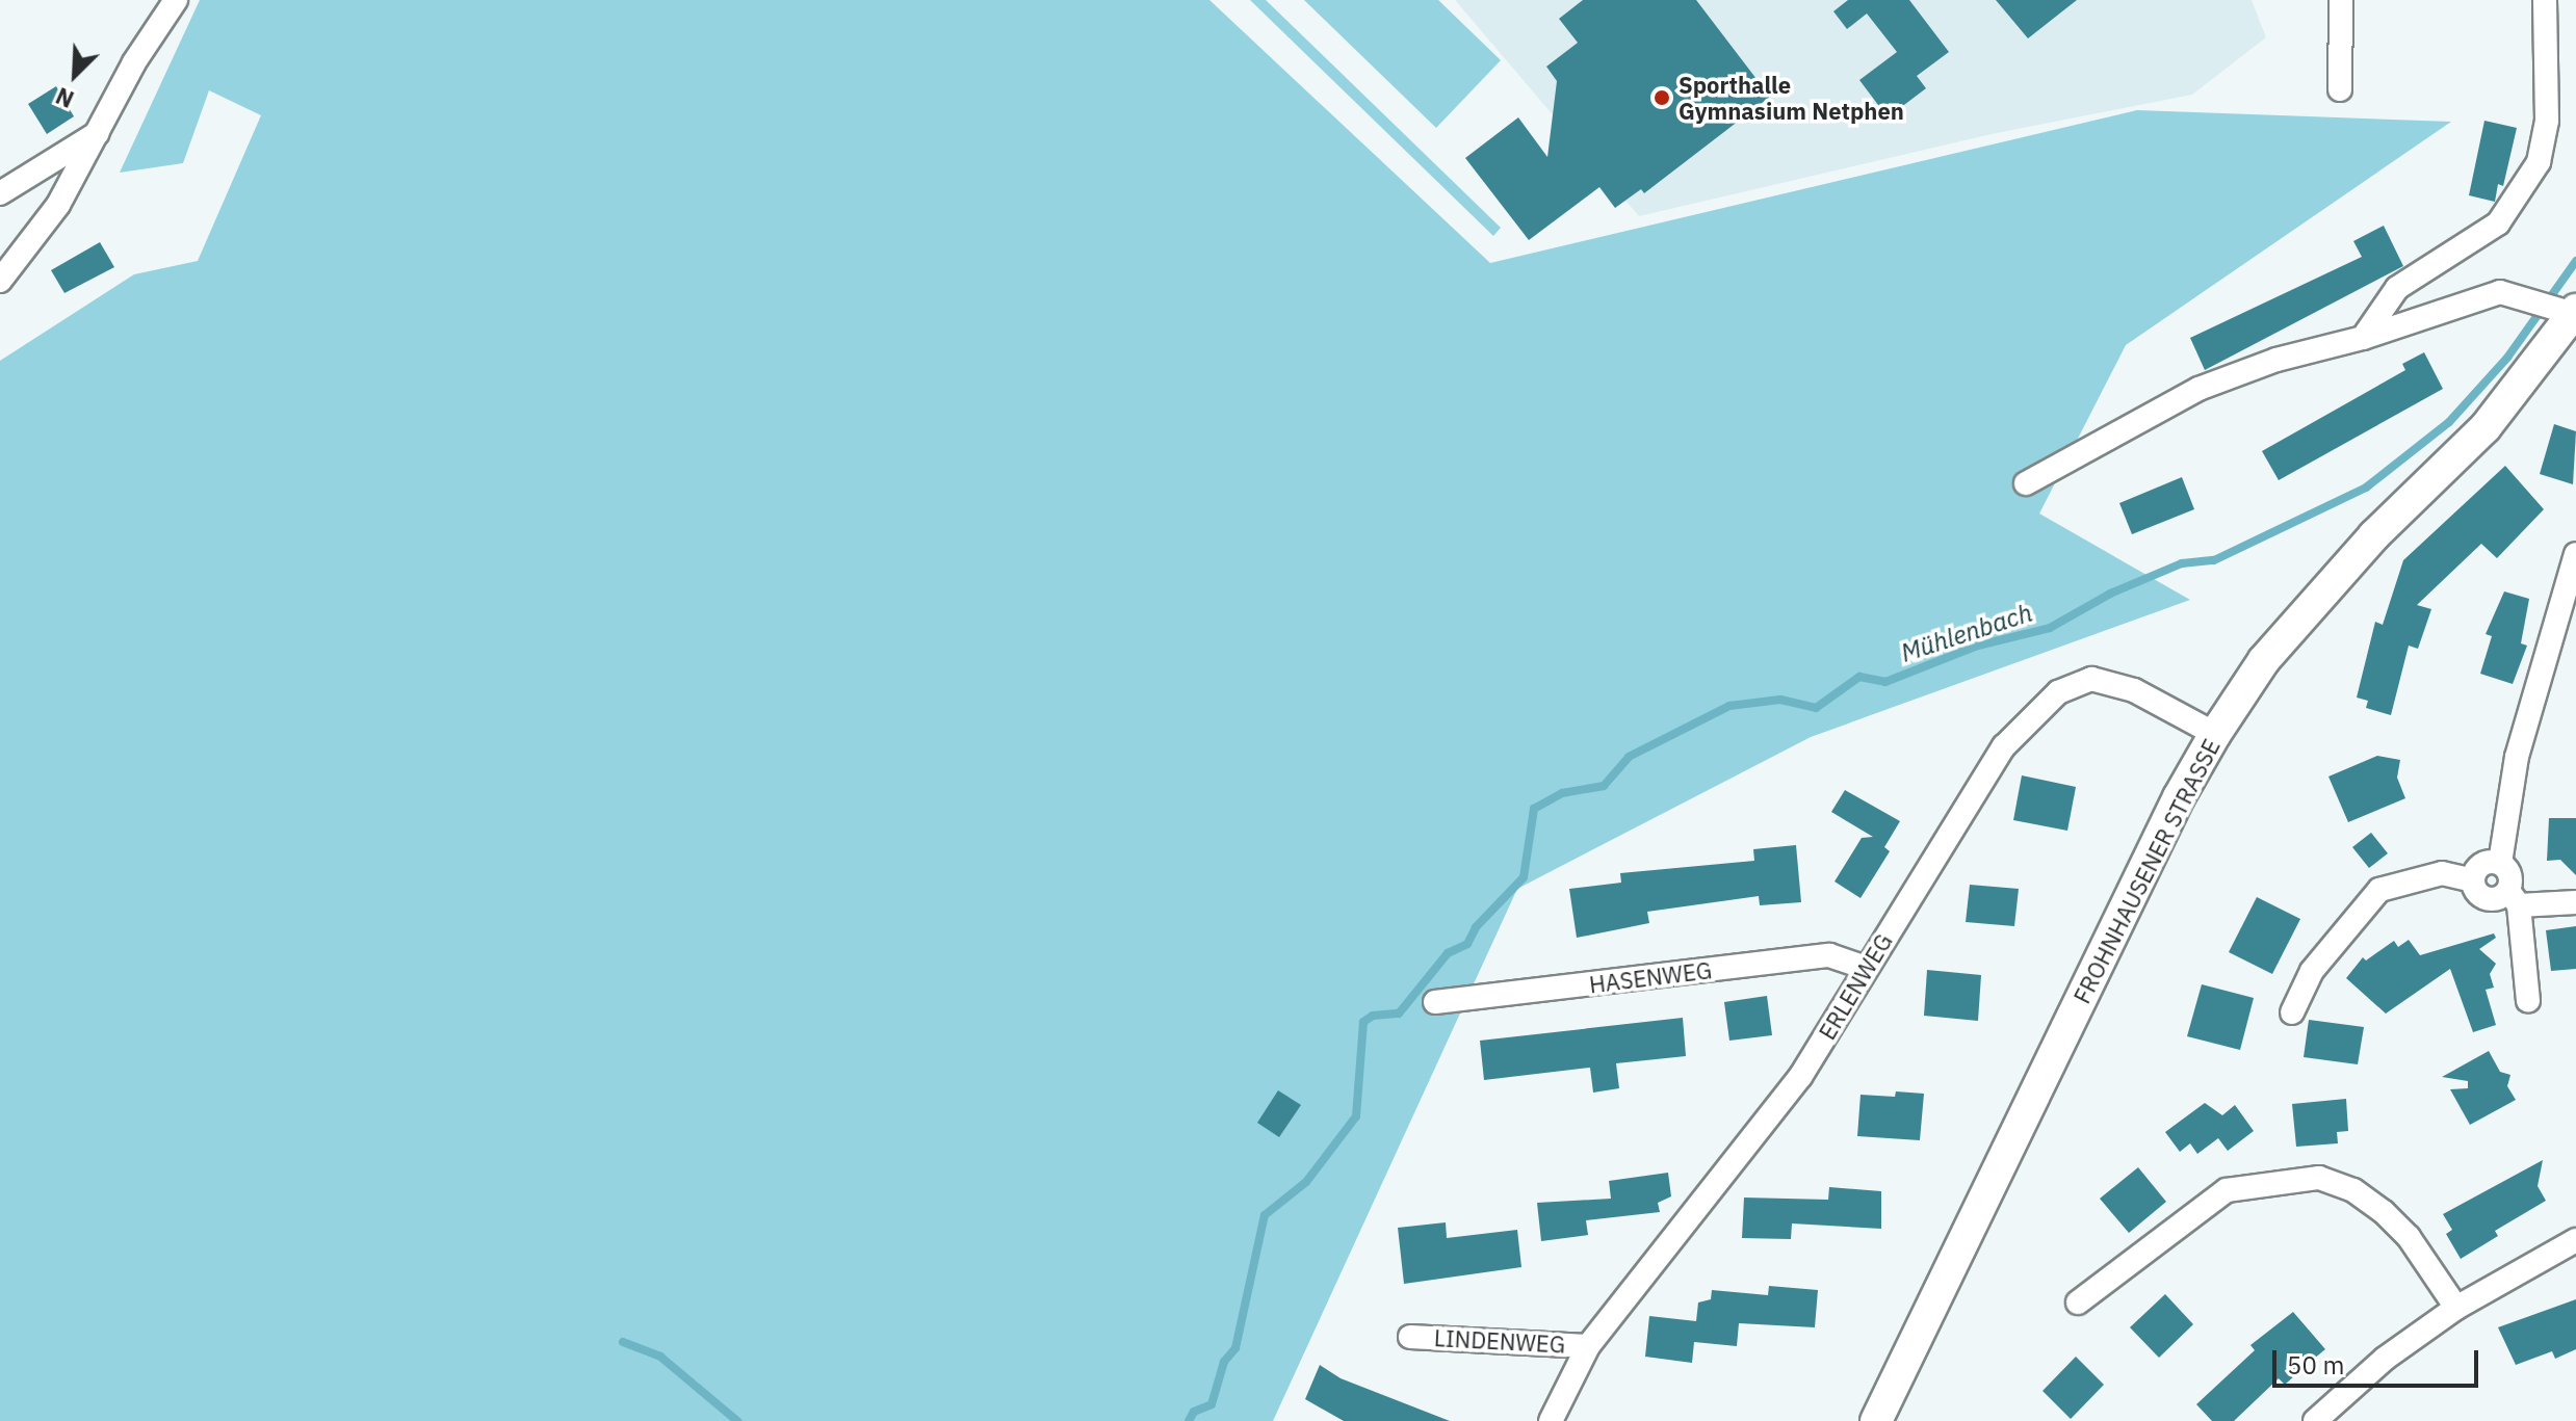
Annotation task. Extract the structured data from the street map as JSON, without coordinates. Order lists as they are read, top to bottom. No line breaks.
{"streets":{"main road":["FROHNHAUSENER STRASSE"],"street":["HASENWEG","ERLENWEG","LINDENWEG"]},"crossings":[["FROHNHAUSENER STRASSE","ERLENWEG"],["HASENWEG","ERLENWEG"],["ERLENWEG","LINDENWEG"]],"water":["Mühlenbach"],"places":["Sporthalle Gymnasium Netphen"],"scale_bar":"50 m","north":"bottom left"}
